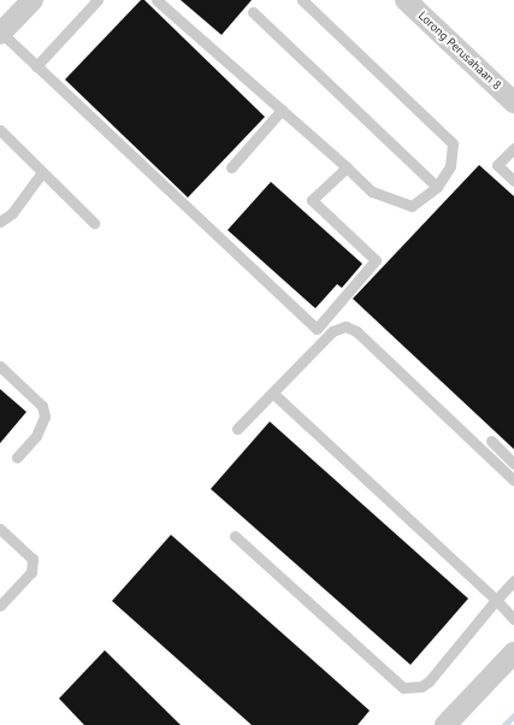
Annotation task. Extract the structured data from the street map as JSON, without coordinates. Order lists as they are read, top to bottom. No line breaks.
{"streets":{"street":["Lorong Perusahaan 8"]}}
